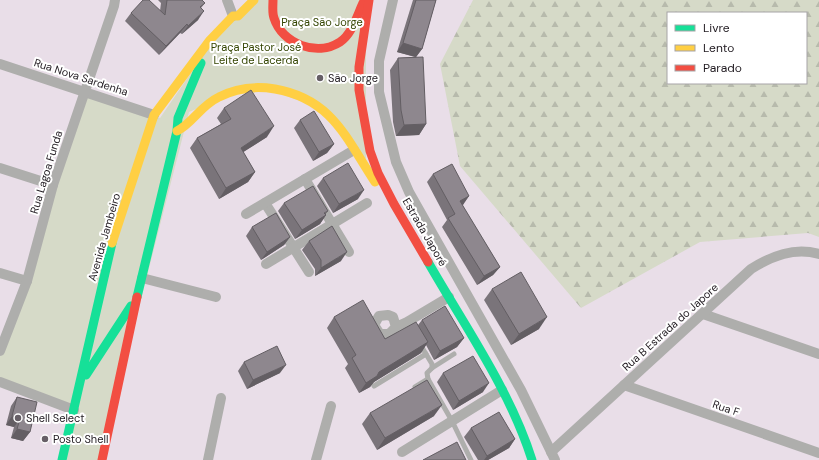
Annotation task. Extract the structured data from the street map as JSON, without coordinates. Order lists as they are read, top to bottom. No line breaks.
{"streets":{"main road":["Estrada Japoré","Avenida Jambeiro"],"street":["Rua Nova Sardenha","Rua Lagoa Funda","Rua B Estrada do Japore","Rua F"]},"crossings":[["Rua Nova Sardenha","Rua Lagoa Funda"],["Rua Nova Sardenha","Avenida Jambeiro"],["Rua B Estrada do Japore","Rua F"]],"parks":["Praça São Jorge","Praça Pastor José Leite de Lacerda"],"places":["São Jorge","Shell Select","Posto Shell"],"legend":["Livre","Lento","Parado"]}
